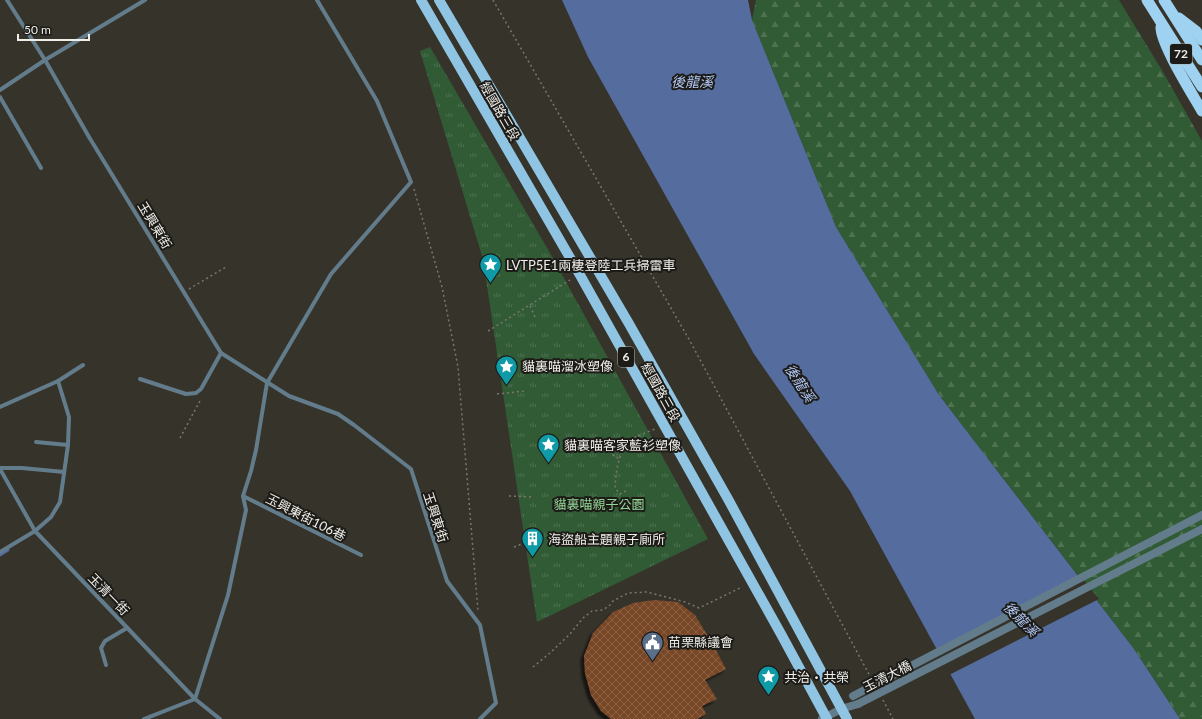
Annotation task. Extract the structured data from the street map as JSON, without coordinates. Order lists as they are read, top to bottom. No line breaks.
{"streets":{"highway":["72"],"main road":["經國路三段","6"],"street":["玉清大橋"],"lane":["玉興東街","玉興東街106巷","玉清一街"]},"crossings":[["經國路三段","6"],["經國路三段","玉清大橋"],["6","玉清大橋"]],"water":["後龍溪"],"parks":["貓裏喵親子公園"],"places":{"place":["LVTP5E1兩棲登陸工兵掃雷車","貓裏喵溜冰塑像","貓裏喵客家藍衫塑像","共治‧共榮"],"building":["海盜船主題親子廁所"],"public building":["苗栗縣議會"]},"scale_bar":"50 m"}
